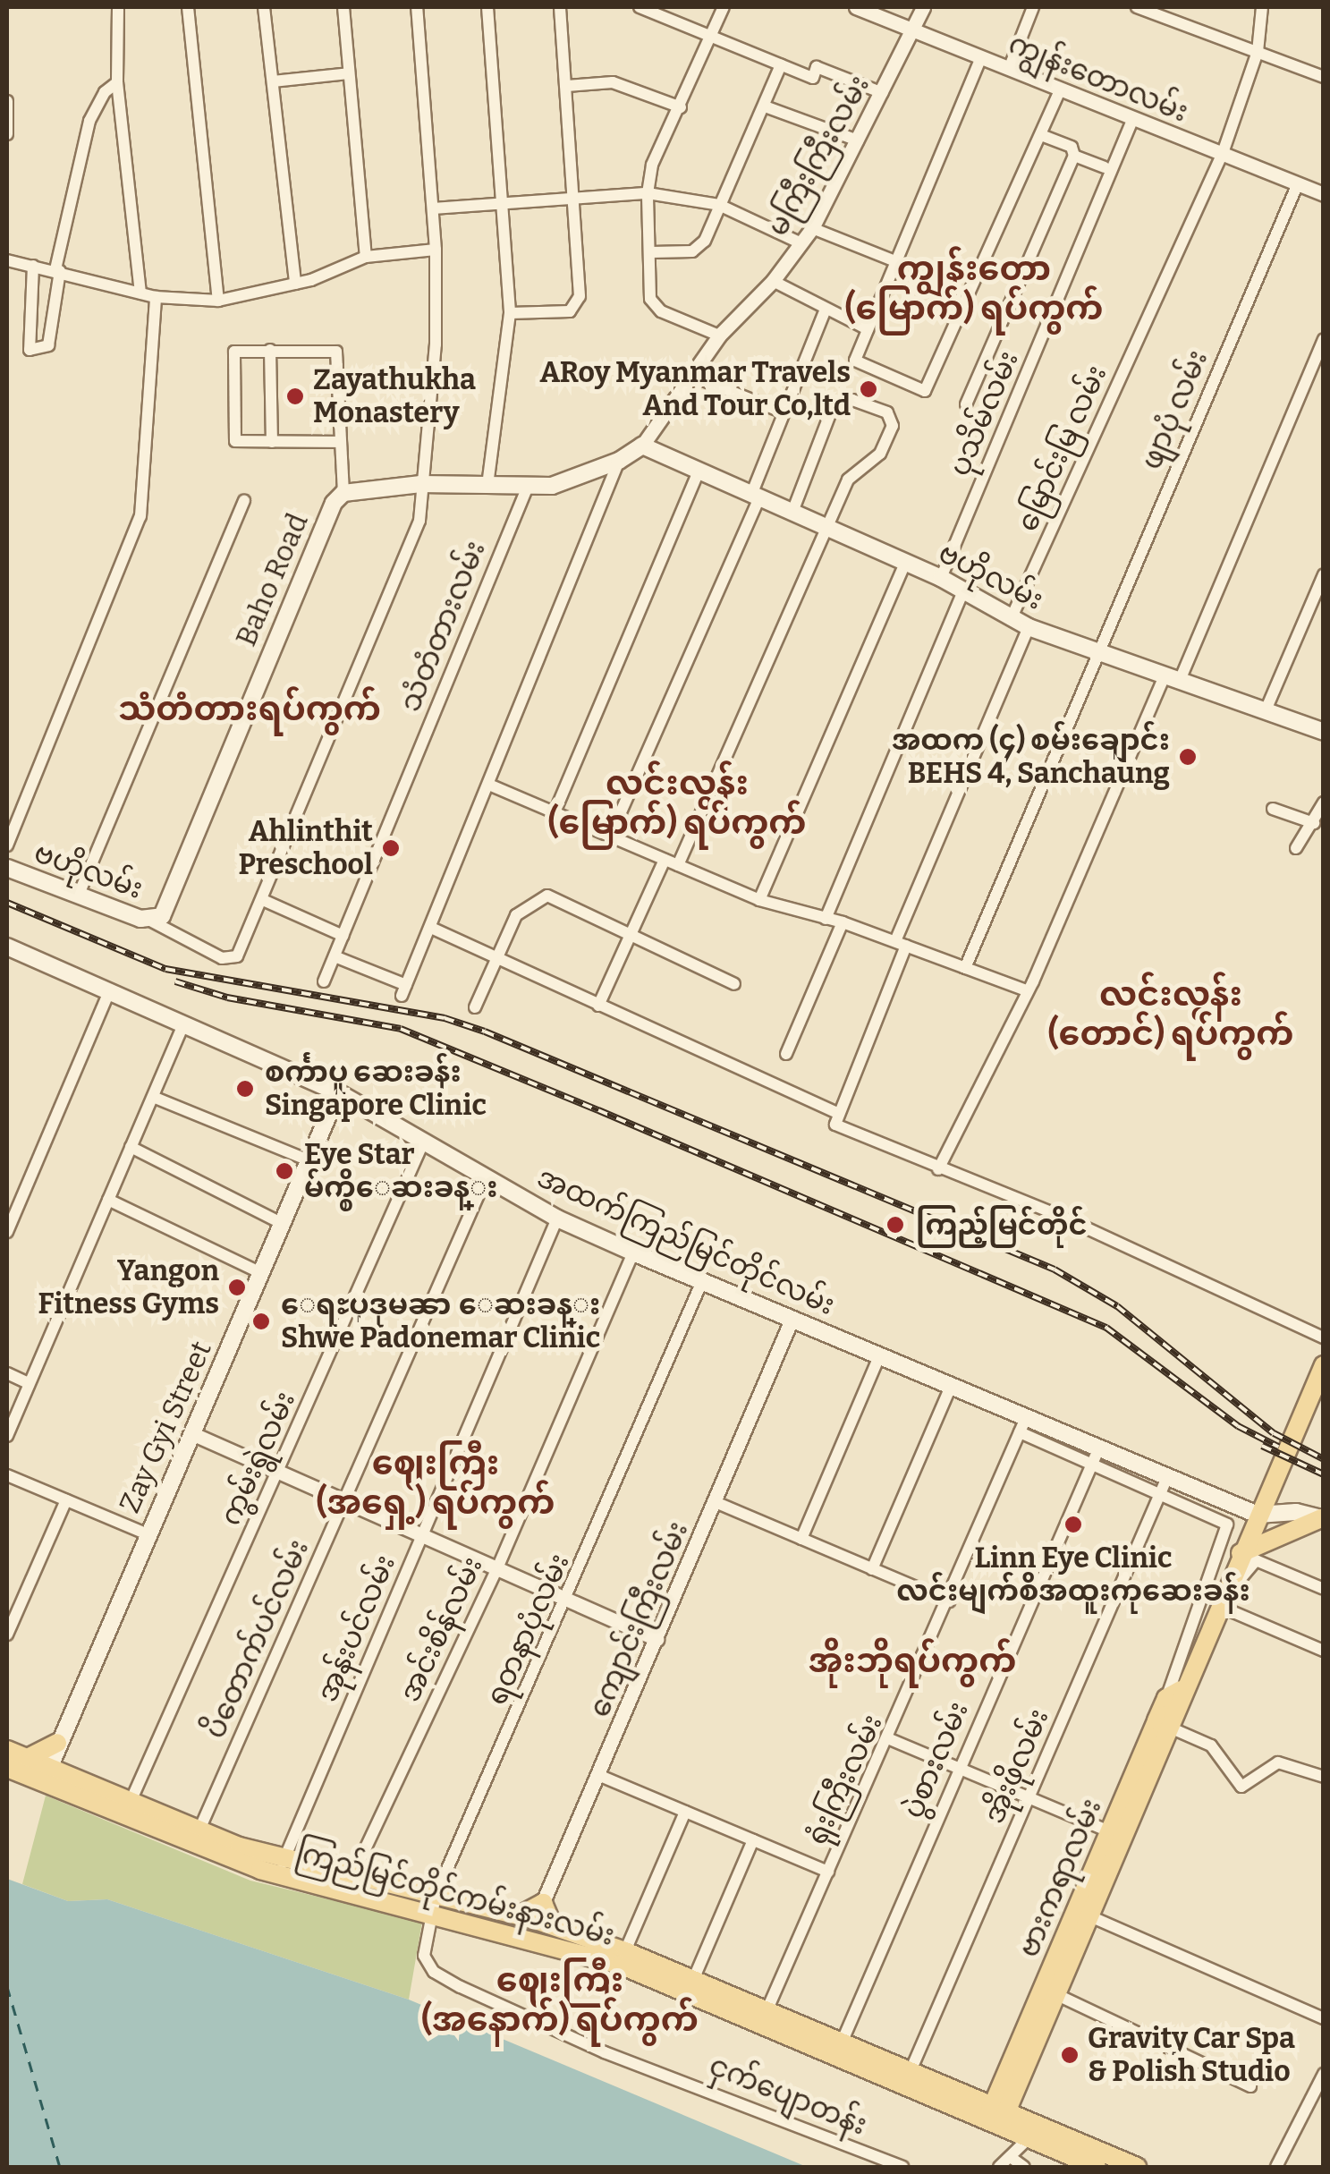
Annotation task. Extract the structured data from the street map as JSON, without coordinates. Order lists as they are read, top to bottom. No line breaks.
{"streets":{"main road":["ဗဟိုလမ်း","Baho Road","အထက်ကြည်မြင်တိုင်လမ်း","Zay Gyi Street","ဗားကရာလမ်း","ကြည်မြင်တိုင်ကမ်းနားလမ်း"],"street":["ကျွန်းတောလမ်း","မကြီးကြီးလမ်း","ဖျာပုံ လမ်း","ပုသိမ်လမ်း","မြောင်းမြ လမ်း","သံတံတားလမ်း","ကွမ်းရွဲလမ်း","ကျောင်းကြီးလမ်း","အုန်းပင်လမ်း","အင်းစိန်လမ်း","ရတနာပုံလမ်း","ပိတောက်ပင်လမ်း","ပွဲစားလမ်း","အိုးဖိုလမ်း","ရုံးကြီးလမ်း","ငှက်ပျောတန်း"]},"crossings":[["ကျွန်းတောလမ်း","မကြီးကြီးလမ်း"],["ကျွန်းတောလမ်း","ဖျာပုံ လမ်း"],["ကျွန်းတောလမ်း","ပုသိမ်လမ်း"],["ကျွန်းတောလမ်း","မြောင်းမြ လမ်း"],["မကြီးကြီးလမ်း","ဗဟိုလမ်း"],["မကြီးကြီးလမ်း","Baho Road"],["ဖျာပုံ လမ်း","ဗဟိုလမ်း"],["ပုသိမ်လမ်း","ဗဟိုလမ်း"],["မြောင်းမြ လမ်း","ဗဟိုလမ်း"],["ဗဟိုလမ်း","Baho Road"],["Baho Road","သံတံတားလမ်း"],["အထက်ကြည်မြင်တိုင်လမ်း","Zay Gyi Street"],["အထက်ကြည်မြင်တိုင်လမ်း","ကွမ်းရွဲလမ်း"],["အထက်ကြည်မြင်တိုင်လမ်း","ကျောင်းကြီးလမ်း"],["အထက်ကြည်မြင်တိုင်လမ်း","အုန်းပင်လမ်း"],["အထက်ကြည်မြင်တိုင်လမ်း","အင်းစိန်လမ်း"],["အထက်ကြည်မြင်တိုင်လမ်း","ရတနာပုံလမ်း"],["အထက်ကြည်မြင်တိုင်လမ်း","ပိတောက်ပင်လမ်း"],["အထက်ကြည်မြင်တိုင်လမ်း","ပွဲစားလမ်း"],["အထက်ကြည်မြင်တိုင်လမ်း","အိုးဖိုလမ်း"],["အထက်ကြည်မြင်တိုင်လမ်း","ရုံးကြီးလမ်း"],["အထက်ကြည်မြင်တိုင်လမ်း","ဗားကရာလမ်း"],["ကွမ်းရွဲလမ်း","ကြည်မြင်တိုင်ကမ်းနားလမ်း"],["ကျောင်းကြီးလမ်း","ကြည်မြင်တိုင်ကမ်းနားလမ်း"],["အုန်းပင်လမ်း","ကြည်မြင်တိုင်ကမ်းနားလမ်း"],["အင်းစိန်လမ်း","ကြည်မြင်တိုင်ကမ်းနားလမ်း"],["ရတနာပုံလမ်း","ကြည်မြင်တိုင်ကမ်းနားလမ်း"],["ရတနာပုံလမ်း","ငှက်ပျောတန်း"],["ပိတောက်ပင်လမ်း","ကြည်မြင်တိုင်ကမ်းနားလမ်း"],["ပွဲစားလမ်း","ကြည်မြင်တိုင်ကမ်းနားလမ်း"],["ဗားကရာလမ်း","ကြည်မြင်တိုင်ကမ်းနားလမ်း"],["ကြည်မြင်တိုင်ကမ်းနားလမ်း","ငှက်ပျောတန်း"]],"districts":["ကျွန်းတော (မြောက်) ရပ်ကွက်","သံတံတားရပ်ကွက်","လင်းလွန်း (မြောက်) ရပ်ကွက်","လင်းလွန်း (တောင်) ရပ်ကွက်","ဈေးကြီး (အရှေ့) ရပ်ကွက်","အိုးဘိုရပ်ကွက်","ဈေးကြီး (အနောက်) ရပ်ကွက်"],"places":["ARoy Myanmar Travels And Tour Co,ltd","Zayathukha Monastery","အထက (၄) စမ်းချောင်း BEHS 4, Sanchaung","Ahlinthit Preschool","စင်္ကာပူ ဆေးခန်း Singapore Clinic","Eye Star မ်က္စိေဆးခန္း","ကြည့်မြင်တိုင်","Yangon Fitness Gyms","ေရႊပုဒုမၼာ ေဆးခန္း Shwe Padonemar Clinic","Linn Eye Clinic လင်းမျက်စိအထူးကုဆေးခန်း","Gravity Car Spa & Polish Studio"]}
